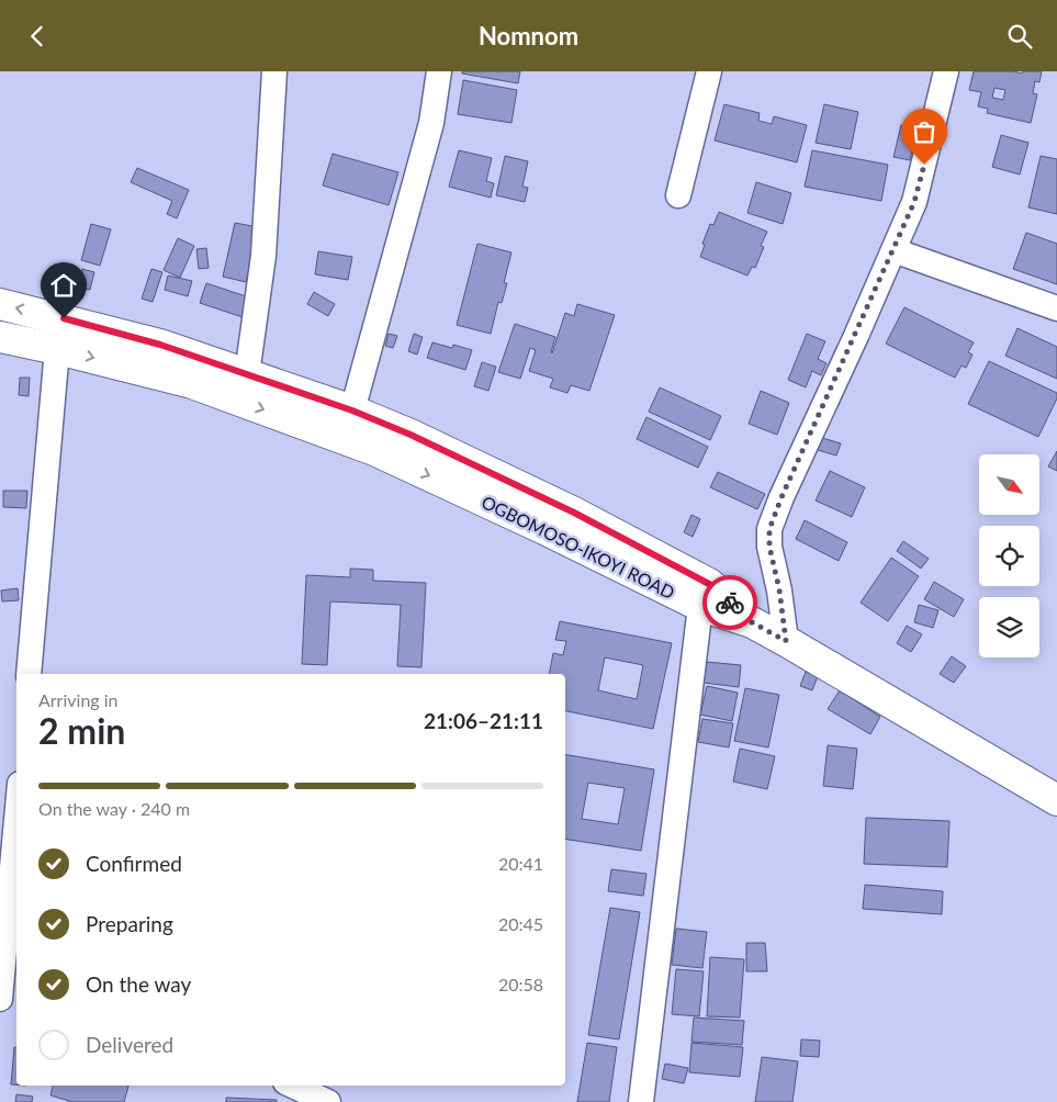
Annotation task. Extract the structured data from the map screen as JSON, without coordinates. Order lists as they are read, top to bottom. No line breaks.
{"streets":{"main road":["OGBOMOSO-IKOYI ROAD"]},"north":"bottom right","page":{"header":"Nomnom","heading":["2 min","Arriving in","21:06–21:11"],"bar":"On the way · 240 m","list":[["Confirmed","20:41"],["Preparing","20:45"],["On the way","20:58"],"Delivered"]}}
